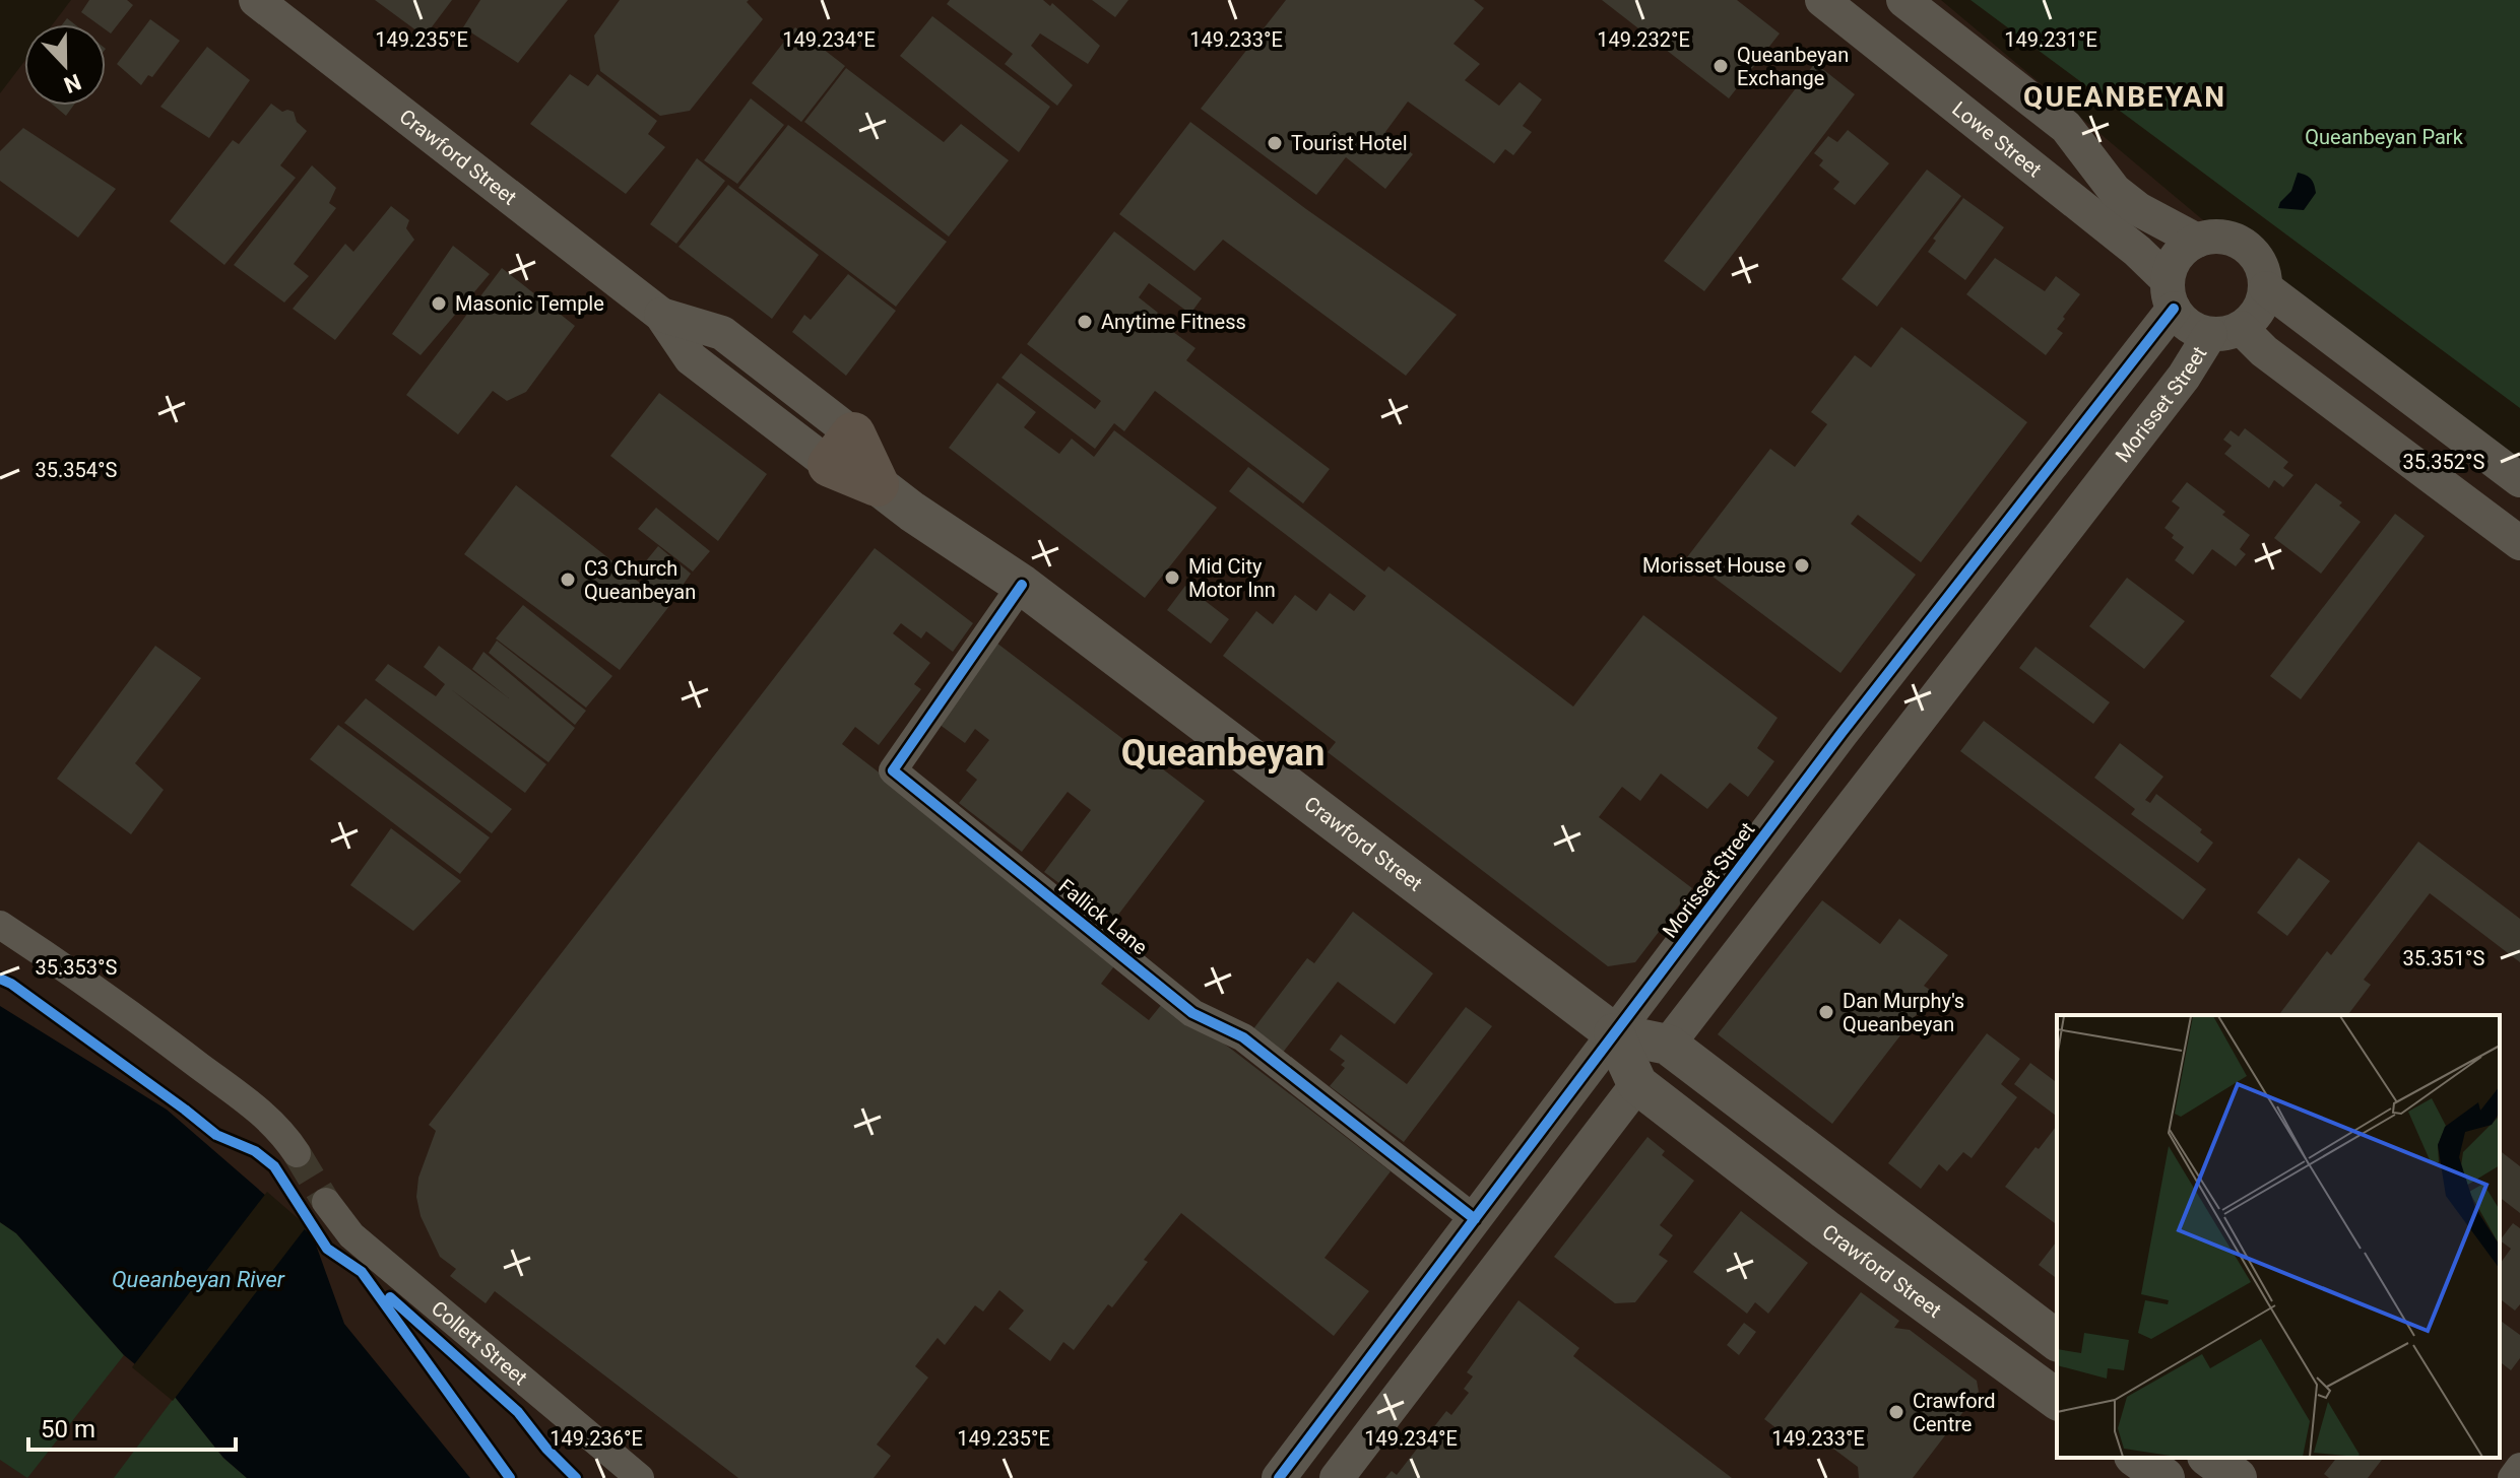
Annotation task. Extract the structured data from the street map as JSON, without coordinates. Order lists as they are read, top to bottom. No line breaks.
{"streets":{"highway":["Crawford Street"],"main road":["Morisset Street"],"street":["Lowe Street","Fallick Lane","Collett Street"]},"crossings":[["Lowe Street","Morisset Street"],["Crawford Street","Morisset Street"],["Crawford Street","Fallick Lane"],["Morisset Street","Fallick Lane"]],"districts":["QUEANBEYAN","Queanbeyan"],"water":["Queanbeyan River"],"parks":["Queanbeyan Park"],"places":["Queanbeyan Exchange","Tourist Hotel","Masonic Temple","Anytime Fitness","Morisset House","Mid City Motor Inn","C3 Church Queanbeyan","Dan Murphy's Queanbeyan","Crawford Centre"],"scale_bar":"50 m","north":"bottom","coordinates":["149.235°E","149.234°E","149.233°E","149.232°E","149.231°E","35.352°S","35.354°S","35.351°S","35.353°S","149.236°E"]}
